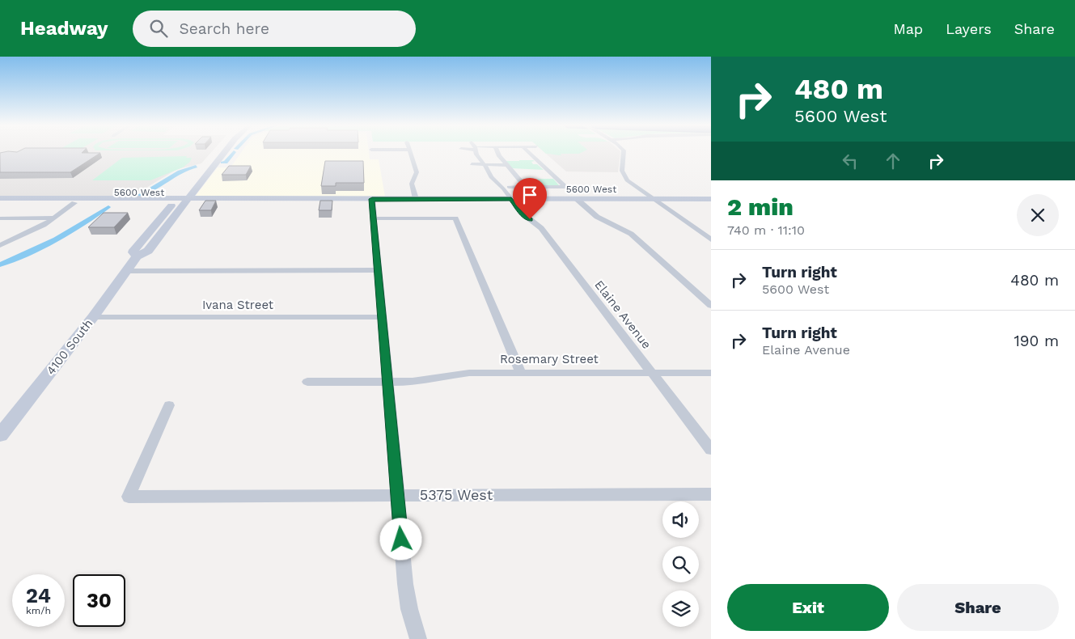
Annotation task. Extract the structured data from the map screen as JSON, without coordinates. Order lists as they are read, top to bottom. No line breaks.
{"streets":{"main road":["5600 West","4100 South"],"street":["Ivana Street","Elaine Avenue","Rosemary Street","5375 West"]},"crossings":[["5600 West","Elaine Avenue"],["5600 West","4100 South"],["Ivana Street","4100 South"],["Elaine Avenue","Rosemary Street"]],"page":{"header":"Headway","search":"Search here","nav":["Map","Layers","Share"],"turn":["480 m","5600 West"],"heading":["2 min","740 m · 11:10"],"list":[{"name":"Turn right","note":"5600 West","value":"480 m"},{"name":"Turn right","note":"Elaine Avenue","value":"190 m"}],"speed":"24 km/h","limit":"30","buttons":["Exit","Share"]}}
